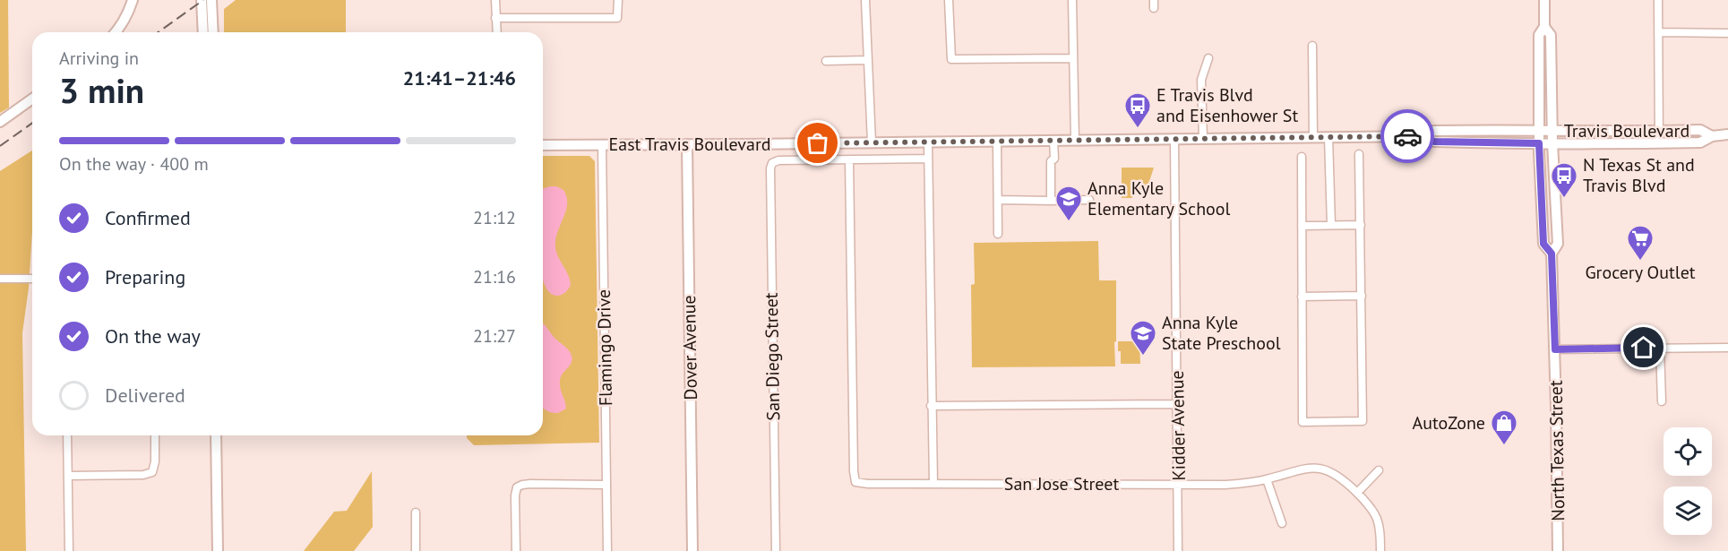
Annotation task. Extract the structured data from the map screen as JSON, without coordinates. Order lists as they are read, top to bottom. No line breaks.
{"streets":{"main road":["Travis Boulevard","East Travis Boulevard","Dover Avenue","North Texas Street"],"street":["Flamingo Drive","San Diego Street","Kidder Avenue","San Jose Street"]},"crossings":[["Travis Boulevard","East Travis Boulevard"],["Travis Boulevard","North Texas Street"],["East Travis Boulevard","Flamingo Drive"],["East Travis Boulevard","Dover Avenue"],["East Travis Boulevard","San Diego Street"],["East Travis Boulevard","Kidder Avenue"],["East Travis Boulevard","North Texas Street"],["East Travis Boulevard","San Jose Street"],["Kidder Avenue","San Jose Street"]],"places":{"bus stop":["E Travis Blvd and Eisenhower St","N Texas St and Travis Blvd"],"school or university":["Anna Kyle Elementary School","Anna Kyle State Preschool"],"supermarket":["Grocery Outlet"],"shop":["AutoZone"]},"page":{"heading":["3 min","Arriving in","21:41–21:46"],"bar":"On the way · 400 m","list":[["Confirmed","21:12"],["Preparing","21:16"],["On the way","21:27"],"Delivered"]}}
